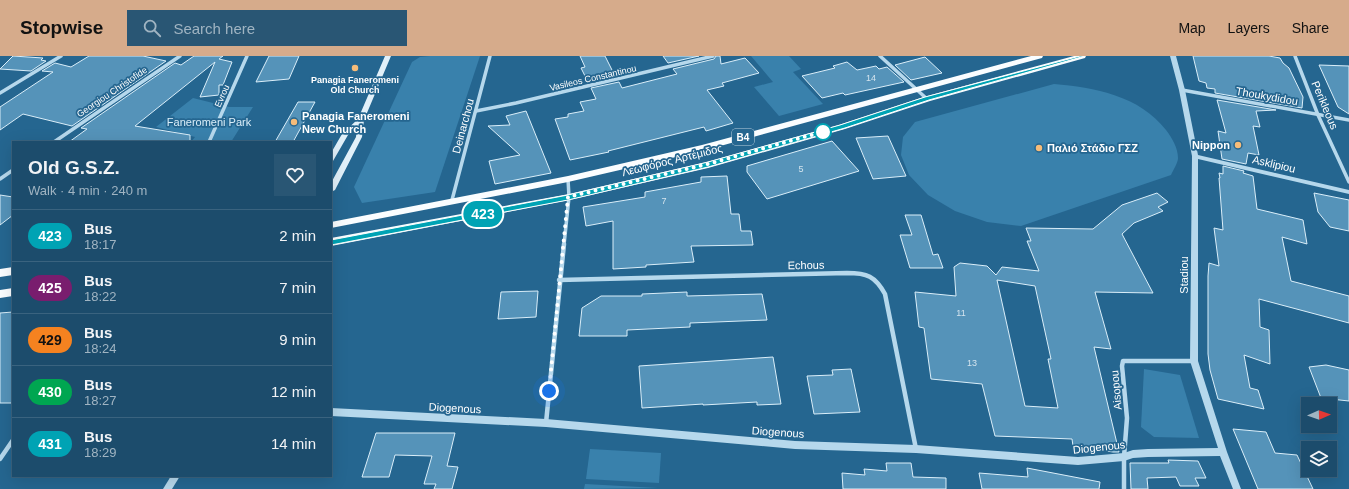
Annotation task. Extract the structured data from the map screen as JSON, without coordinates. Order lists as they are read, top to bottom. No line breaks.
{"streets":{"main road":["B4","Λεωφόρος Αρτέμιδος"],"street":["Vasileos Constantinou","Georgiou Christofide","Evrou","Thoukydidou","Perikleous","Deinarchou","Asklipiou","Echous","Stadiou","Aisopou","Diogenous"]},"crossings":[["Vasileos Constantinou","Deinarchou"],["Thoukydidou","Perikleous"],["Thoukydidou","Stadiou"],["Deinarchou","Λεωφόρος Αρτέμιδος"],["Asklipiou","Stadiou"],["Echous","Diogenous"],["Stadiou","Aisopou"],["Stadiou","Diogenous"],["Aisopou","Diogenous"]],"parks":["Faneromeni Park"],"places":["Panagia Faneromeni Old Church","Panagia Faneromeni New Church","Nippon","Παλιό Στάδιο ΓΣΖ"],"lines":["bus line 423"],"house_numbers":["14","5","7","11","13"],"north":"right","page":{"header":"Stopwise","search":"Search here","nav":["Map","Layers","Share"],"on_map":"423","heading":["Old G.S.Z.","Walk · 4 min · 240 m"],"list":[{"mark":"423","name":"Bus","note":"18:17","value":"2 min"},{"mark":"425","name":"Bus","note":"18:22","value":"7 min"},{"mark":"429","name":"Bus","note":"18:24","value":"9 min"},{"mark":"430","name":"Bus","note":"18:27","value":"12 min"},{"mark":"431","name":"Bus","note":"18:29","value":"14 min"}]}}
